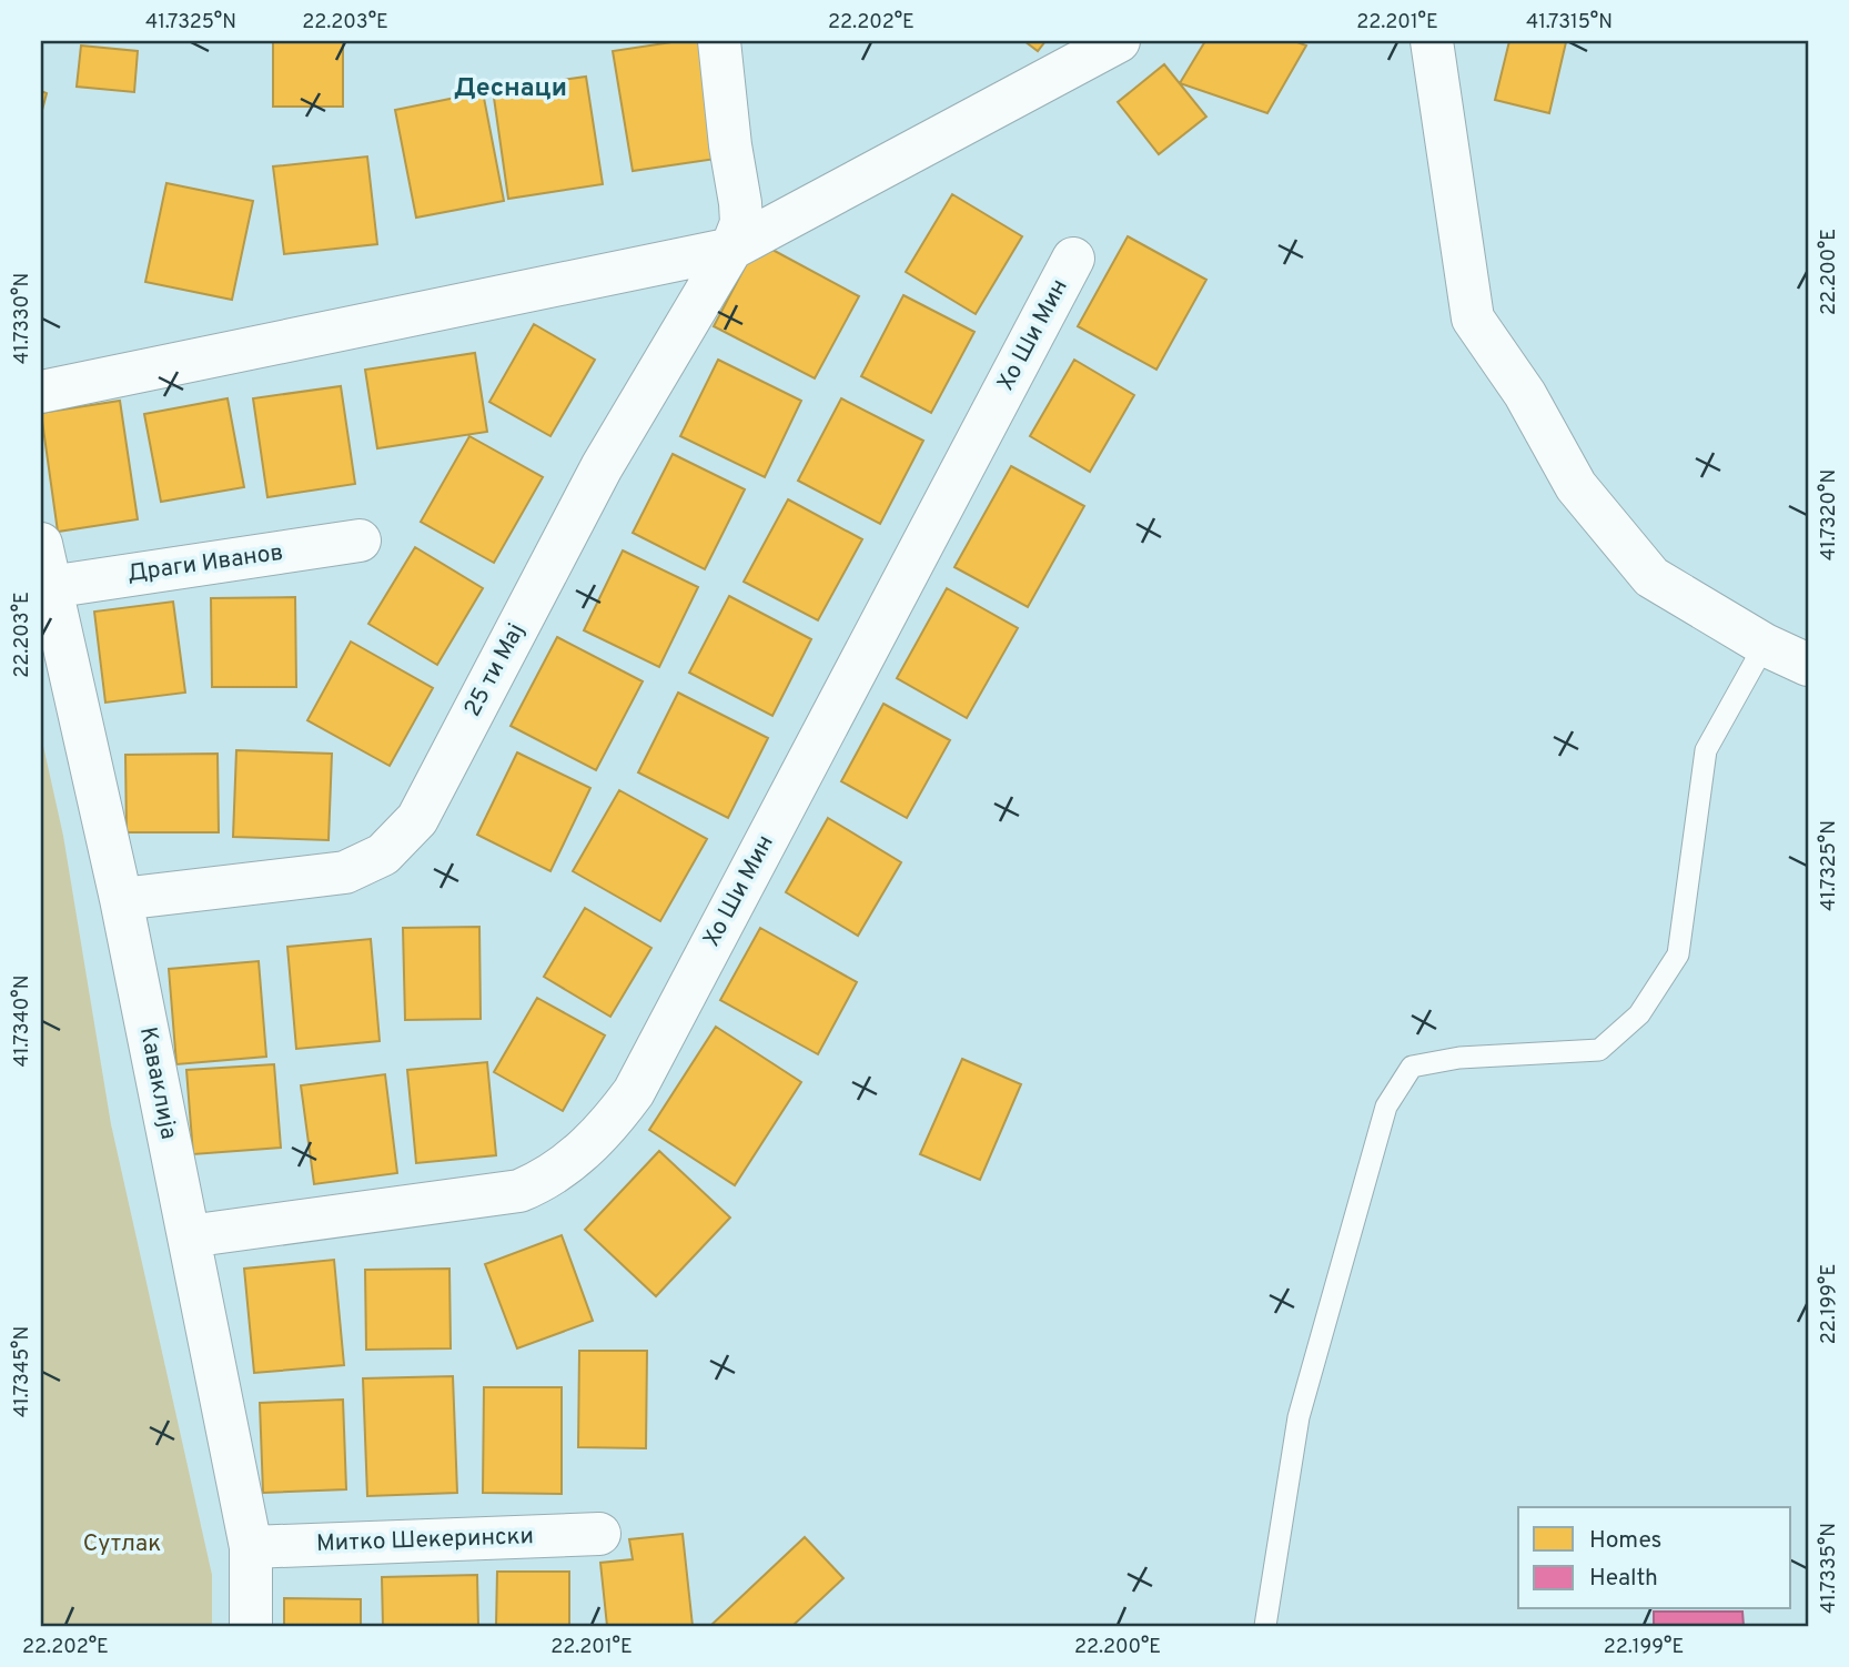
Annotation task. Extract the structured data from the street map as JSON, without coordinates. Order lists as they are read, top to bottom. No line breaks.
{"streets":{"street":["Хо Ши Мин","Драги Иванов","25 ти Мај","Каваклија","Митко Шекерински"]},"crossings":[["Хо Ши Мин","Каваклија"],["Драги Иванов","Каваклија"],["25 ти Мај","Каваклија"],["Каваклија","Митко Шекерински"]],"districts":["Деснаци"],"parks":["Сутлак"],"legend":["Homes","Health"],"coordinates":["41.7325°N","22.203°E","22.202°E","22.201°E","41.7315°N","22.200°E","41.7330°N","41.7320°N","41.7340°N","22.199°E","41.7345°N","41.7335°N"]}
